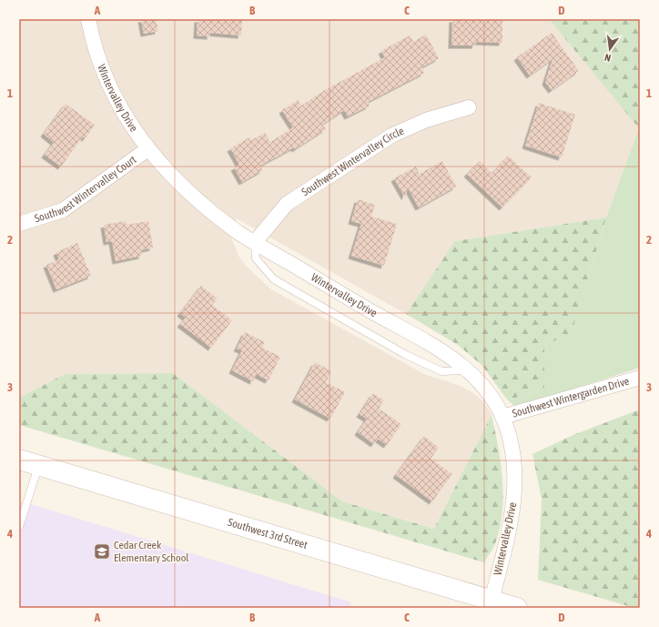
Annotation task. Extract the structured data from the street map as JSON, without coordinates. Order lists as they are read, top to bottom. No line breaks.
{"streets":{"main road":["Southwest 3rd Street"],"street":["Wintervalley Drive","Southwest Wintervalley Circle","Southwest Wintervalley Court","Southwest Wintergarden Drive"]},"crossings":[["Wintervalley Drive","Southwest Wintervalley Circle"],["Wintervalley Drive","Southwest Wintervalley Court"],["Wintervalley Drive","Southwest Wintergarden Drive"],["Wintervalley Drive","Southwest 3rd Street"]],"places":{"school or university":["Cedar Creek Elementary School"]},"north":"bottom","grid":{"columns":["A","B","C","D"],"rows":["1","2","3","4"]}}
